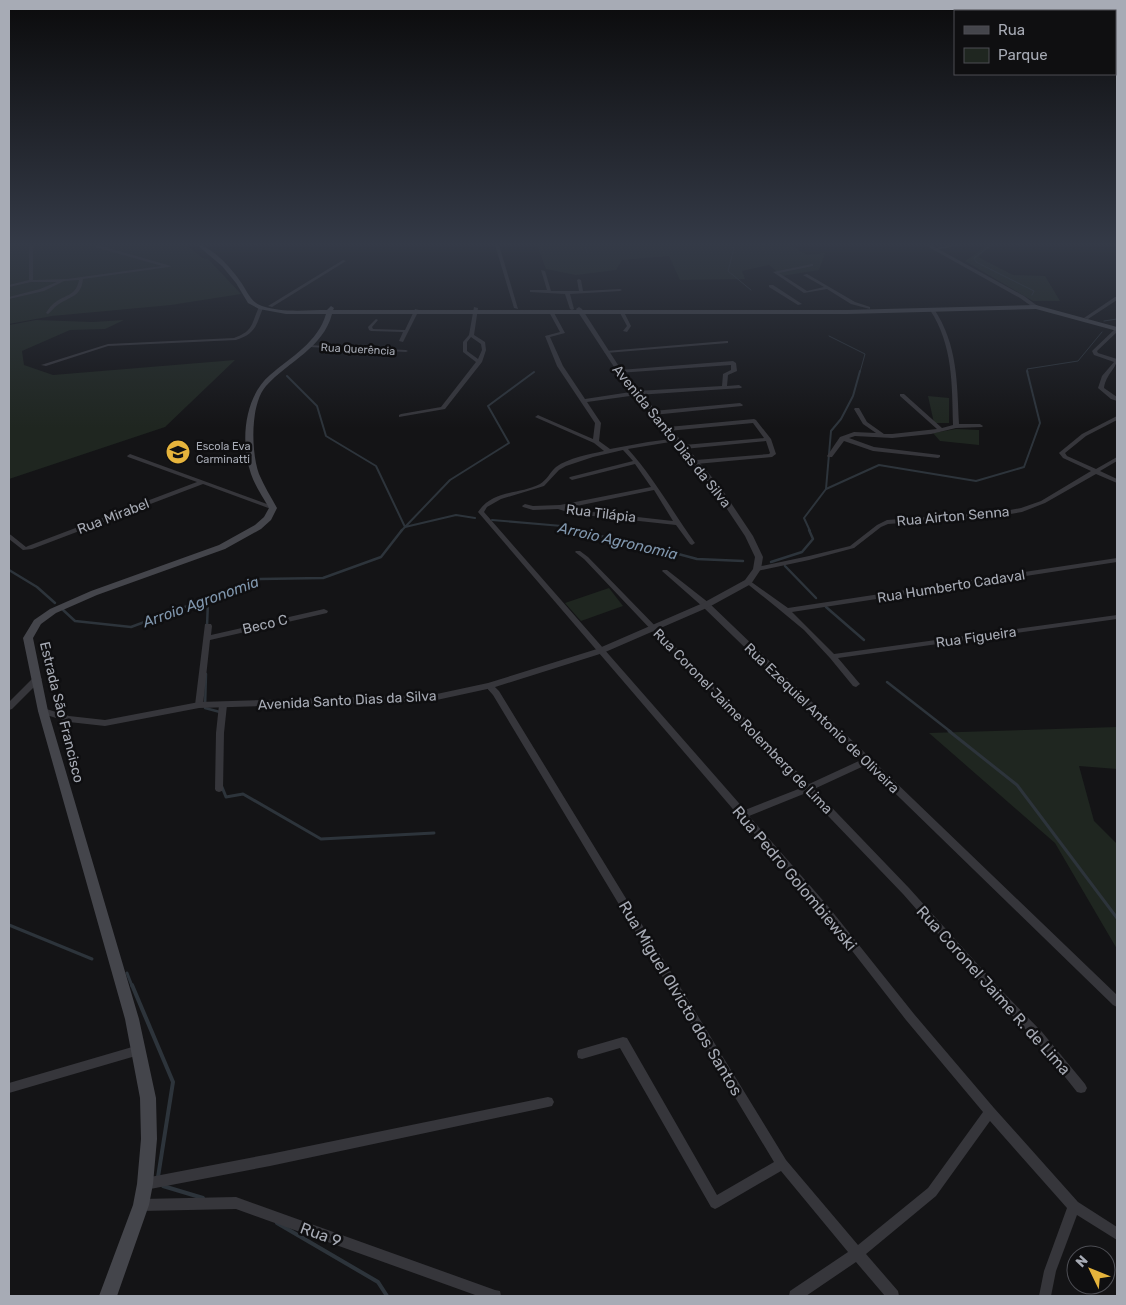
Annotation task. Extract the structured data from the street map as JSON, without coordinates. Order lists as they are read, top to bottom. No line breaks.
{"streets":{"main road":["Estrada São Francisco"],"street":["Rua Querência","Avenida Santo Dias da Silva","Rua Tilápia","Rua Mirabel","Rua Airton Senna","Rua Humberto Cadaval","Beco C","Rua Figueira","Rua Ezequiel Antonio de Oliveira","Rua Coronel Jaime Rolemberg de Lima","Rua Pedro Golombiewski","Rua Coronel Jaime R. de Lima","Rua Miguel Olvicto dos Santos","Rua 9"]},"crossings":[["Avenida Santo Dias da Silva","Rua Airton Senna"],["Avenida Santo Dias da Silva","Estrada São Francisco"],["Avenida Santo Dias da Silva","Rua Ezequiel Antonio de Oliveira"],["Avenida Santo Dias da Silva","Rua Coronel Jaime Rolemberg de Lima"],["Avenida Santo Dias da Silva","Rua Pedro Golombiewski"],["Avenida Santo Dias da Silva","Rua Miguel Olvicto dos Santos"],["Estrada São Francisco","Rua 9"],["Rua Coronel Jaime Rolemberg de Lima","Rua Coronel Jaime R. de Lima"]],"water":["Arroio Agronomia"],"places":{"school or university":["Escola Eva Carminatti"]},"legend":["Rua","Parque"],"north":"top left"}
